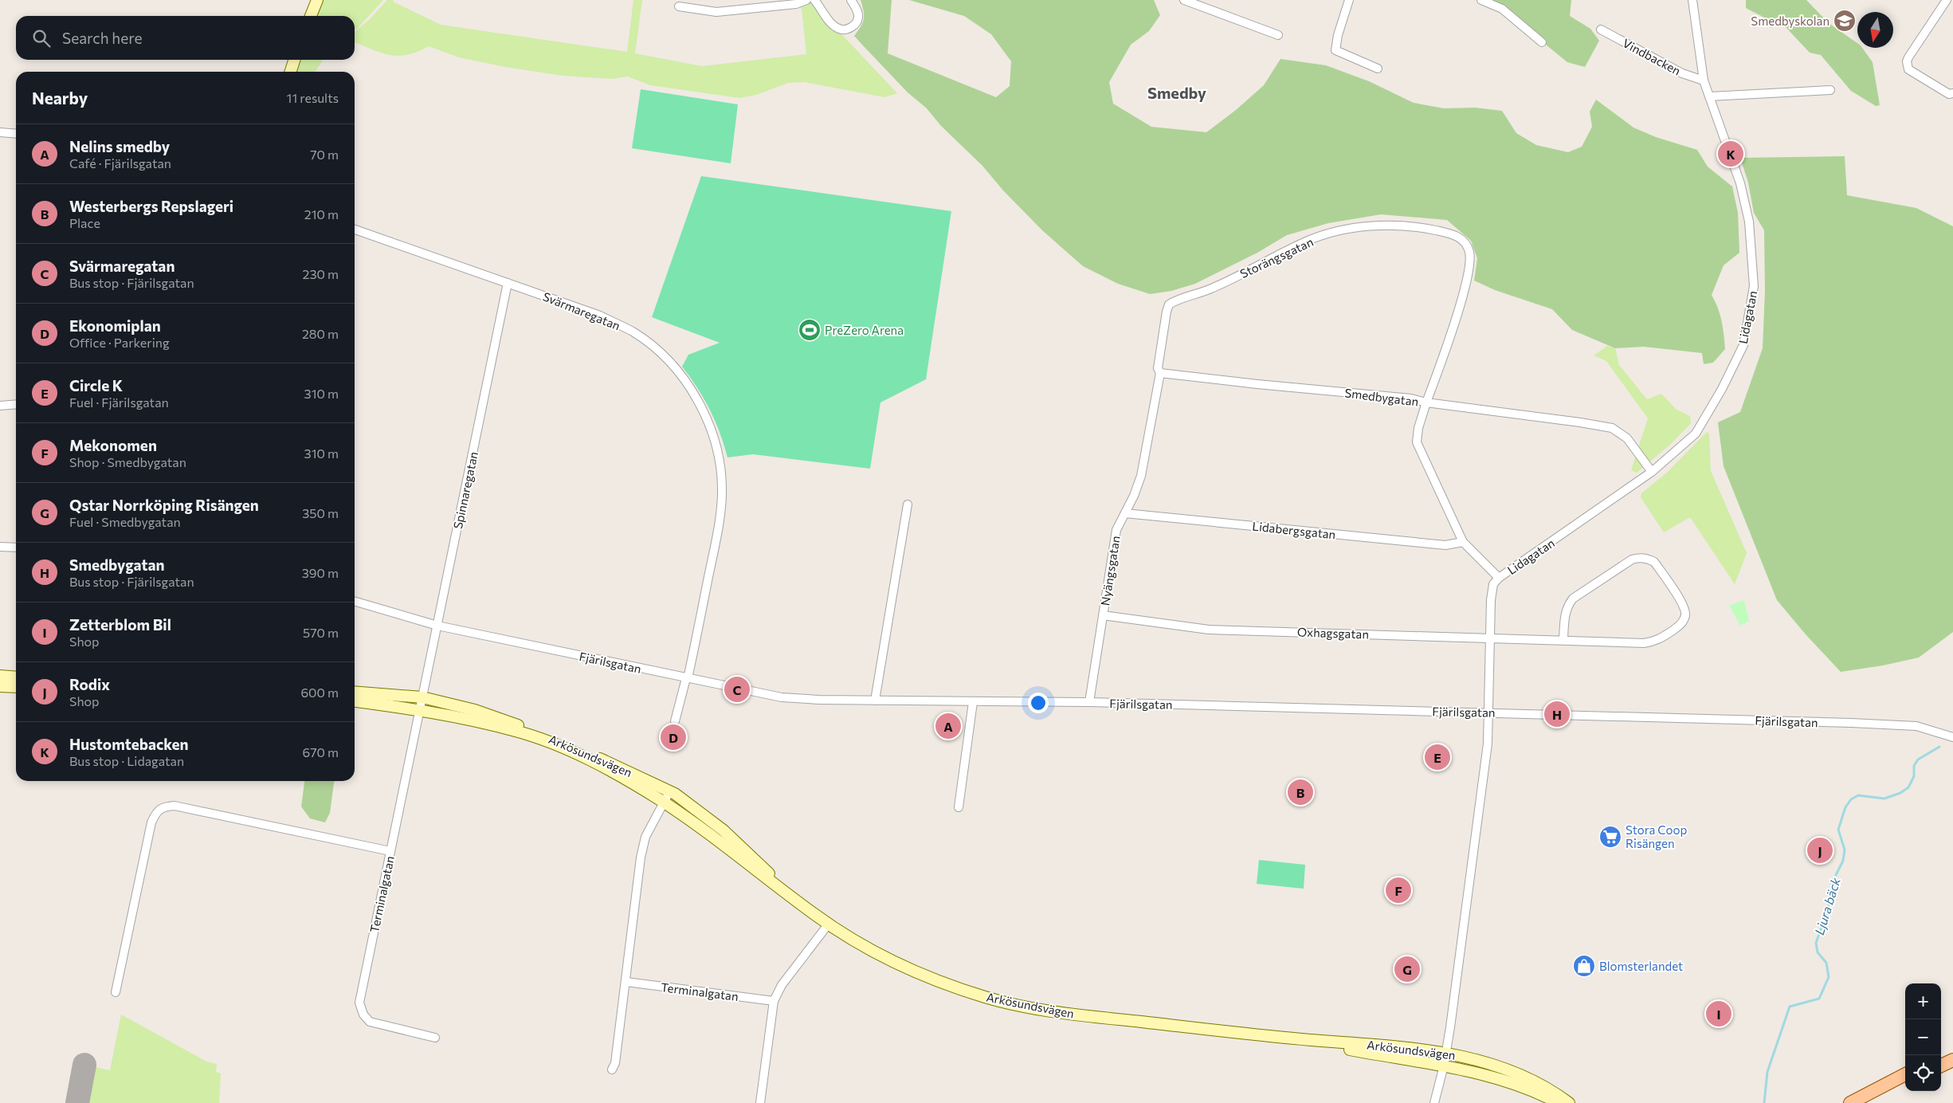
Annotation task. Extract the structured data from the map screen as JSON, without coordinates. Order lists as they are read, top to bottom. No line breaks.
{"streets":{"main road":["Arkösundsvägen"],"street":["Vindbacken","Storängsgatan","Svärmaregatan","Lidagatan","Smedbygatan","Spinnaregatan","Lidabergsgatan","Nyängsgatan","Oxhagsgatan","Fjärilsgatan","Terminalgatan"]},"crossings":[["Vindbacken","Lidagatan"],["Storängsgatan","Smedbygatan"],["Storängsgatan","Nyängsgatan"],["Svärmaregatan","Spinnaregatan"],["Svärmaregatan","Fjärilsgatan"],["Lidagatan","Smedbygatan"],["Smedbygatan","Lidabergsgatan"],["Smedbygatan","Nyängsgatan"],["Spinnaregatan","Fjärilsgatan"],["Spinnaregatan","Arkösundsvägen"],["Spinnaregatan","Terminalgatan"],["Lidabergsgatan","Nyängsgatan"],["Nyängsgatan","Oxhagsgatan"],["Nyängsgatan","Fjärilsgatan"],["Arkösundsvägen","Terminalgatan"]],"districts":["Smedby"],"water":["Ljura bäck"],"places":{"school or university":["Smedbyskolan"],"sports":["PreZero Arena"],"supermarket":["Stora Coop Risängen"],"shop":["Blomsterlandet"]},"north":"bottom","page":{"search":"Search here","heading":["Nearby","11 results"],"list":[{"mark":"A","name":"Nelins smedby","note":"Café · Fjärilsgatan","value":"70 m"},{"mark":"B","name":"Westerbergs Repslageri","note":"Place","value":"210 m"},{"mark":"C","name":"Svärmaregatan","note":"Bus stop · Fjärilsgatan","value":"230 m"},{"mark":"D","name":"Ekonomiplan","note":"Office · Parkering","value":"280 m"},{"mark":"E","name":"Circle K","note":"Fuel · Fjärilsgatan","value":"310 m"},{"mark":"F","name":"Mekonomen","note":"Shop · Smedbygatan","value":"310 m"},{"mark":"G","name":"Qstar Norrköping Risängen","note":"Fuel · Smedbygatan","value":"350 m"},{"mark":"H","name":"Smedbygatan","note":"Bus stop · Fjärilsgatan","value":"390 m"},{"mark":"I","name":"Zetterblom Bil","note":"Shop","value":"570 m"},{"mark":"J","name":"Rodix","note":"Shop","value":"600 m"},{"mark":"K","name":"Hustomtebacken","note":"Bus stop · Lidagatan","value":"670 m"}],"pins":["K","C","H","A","D","E","B","J","F","G","I"],"map_buttons":["+","−"]}}
